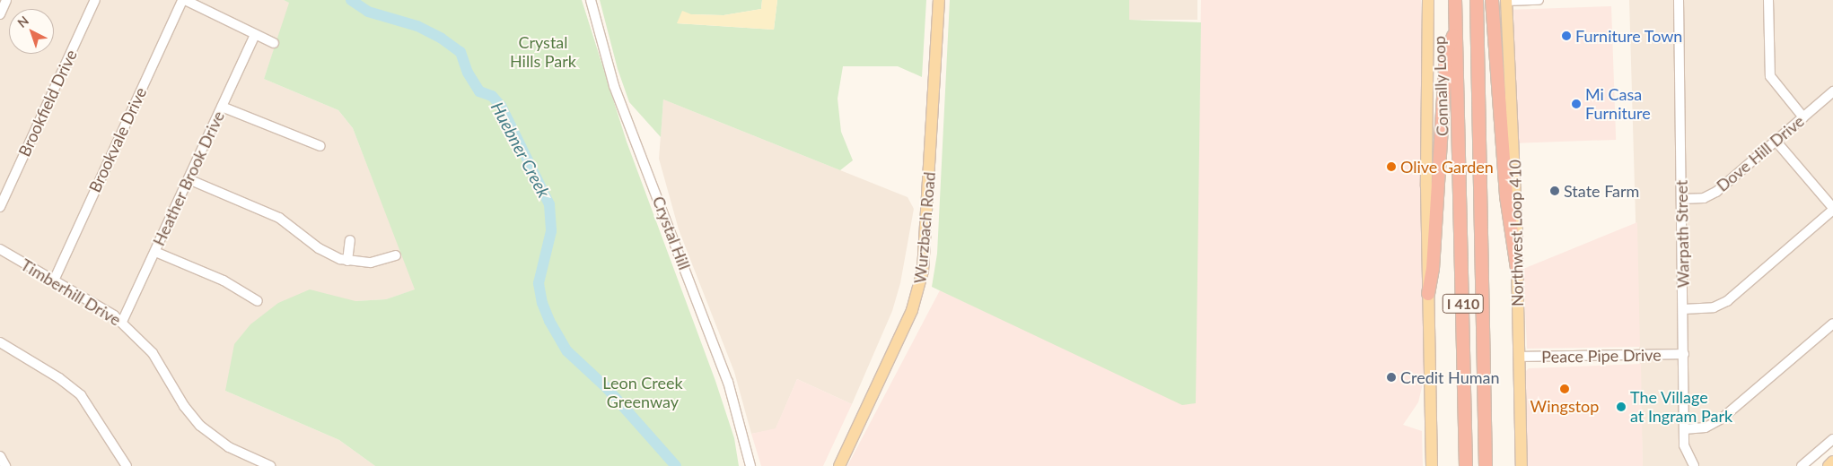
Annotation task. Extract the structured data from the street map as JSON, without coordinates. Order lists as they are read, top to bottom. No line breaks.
{"streets":{"highway":["Connally Loop","I 410"],"main road":["Wurzbach Road","Northwest Loop 410"],"street":["Brookfield Drive","Brookvale Drive","Dove Hill Drive","Heather Brook Drive","Crystal Hill","Warpath Street","Timberhill Drive","Peace Pipe Drive"]},"crossings":[["Brookvale Drive","Timberhill Drive"],["Dove Hill Drive","Warpath Street"],["Heather Brook Drive","Timberhill Drive"],["Northwest Loop 410","Peace Pipe Drive"],["Warpath Street","Peace Pipe Drive"]],"water":["Huebner Creek"],"parks":["Crystal Hills Park","Leon Creek Greenway"],"places":["Furniture Town","Mi Casa Furniture","Olive Garden","State Farm","Credit Human","Wingstop","The Village at Ingram Park"],"north":"top left"}
